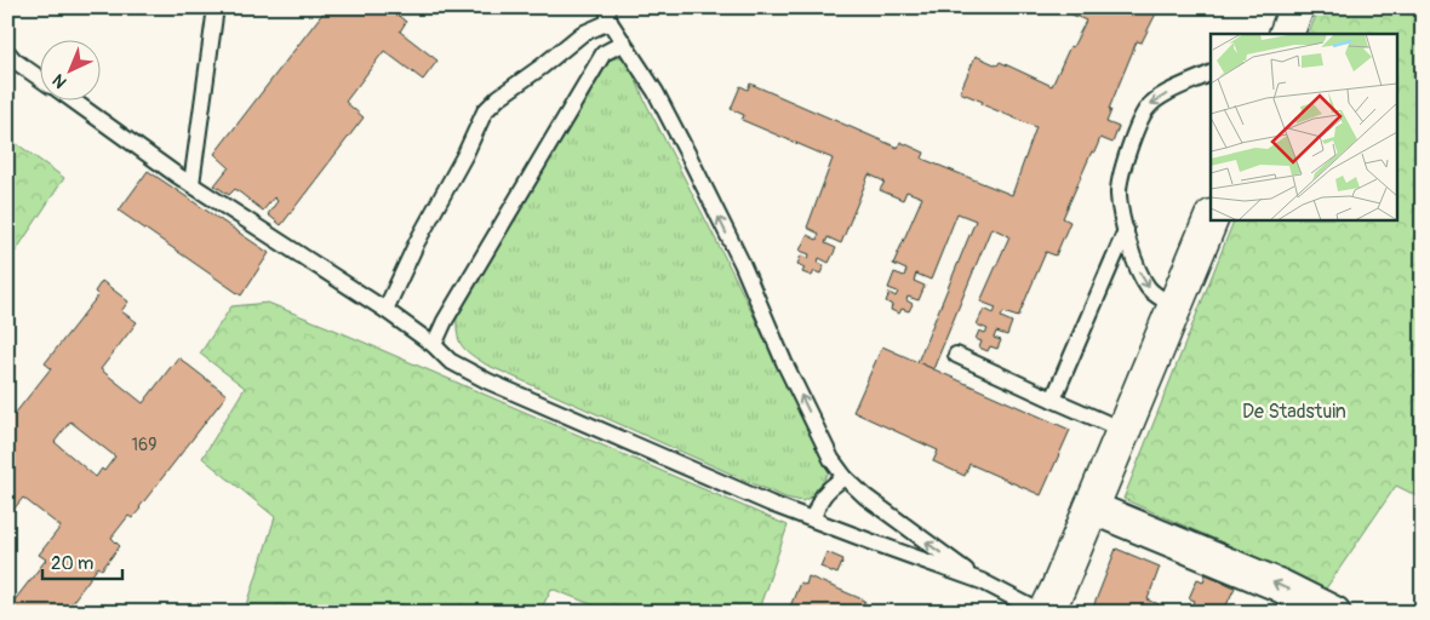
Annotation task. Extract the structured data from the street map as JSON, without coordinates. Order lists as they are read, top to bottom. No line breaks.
{"parks":["De Stadstuin"],"house_numbers":["169"],"scale_bar":"20 m","north":"bottom left"}
